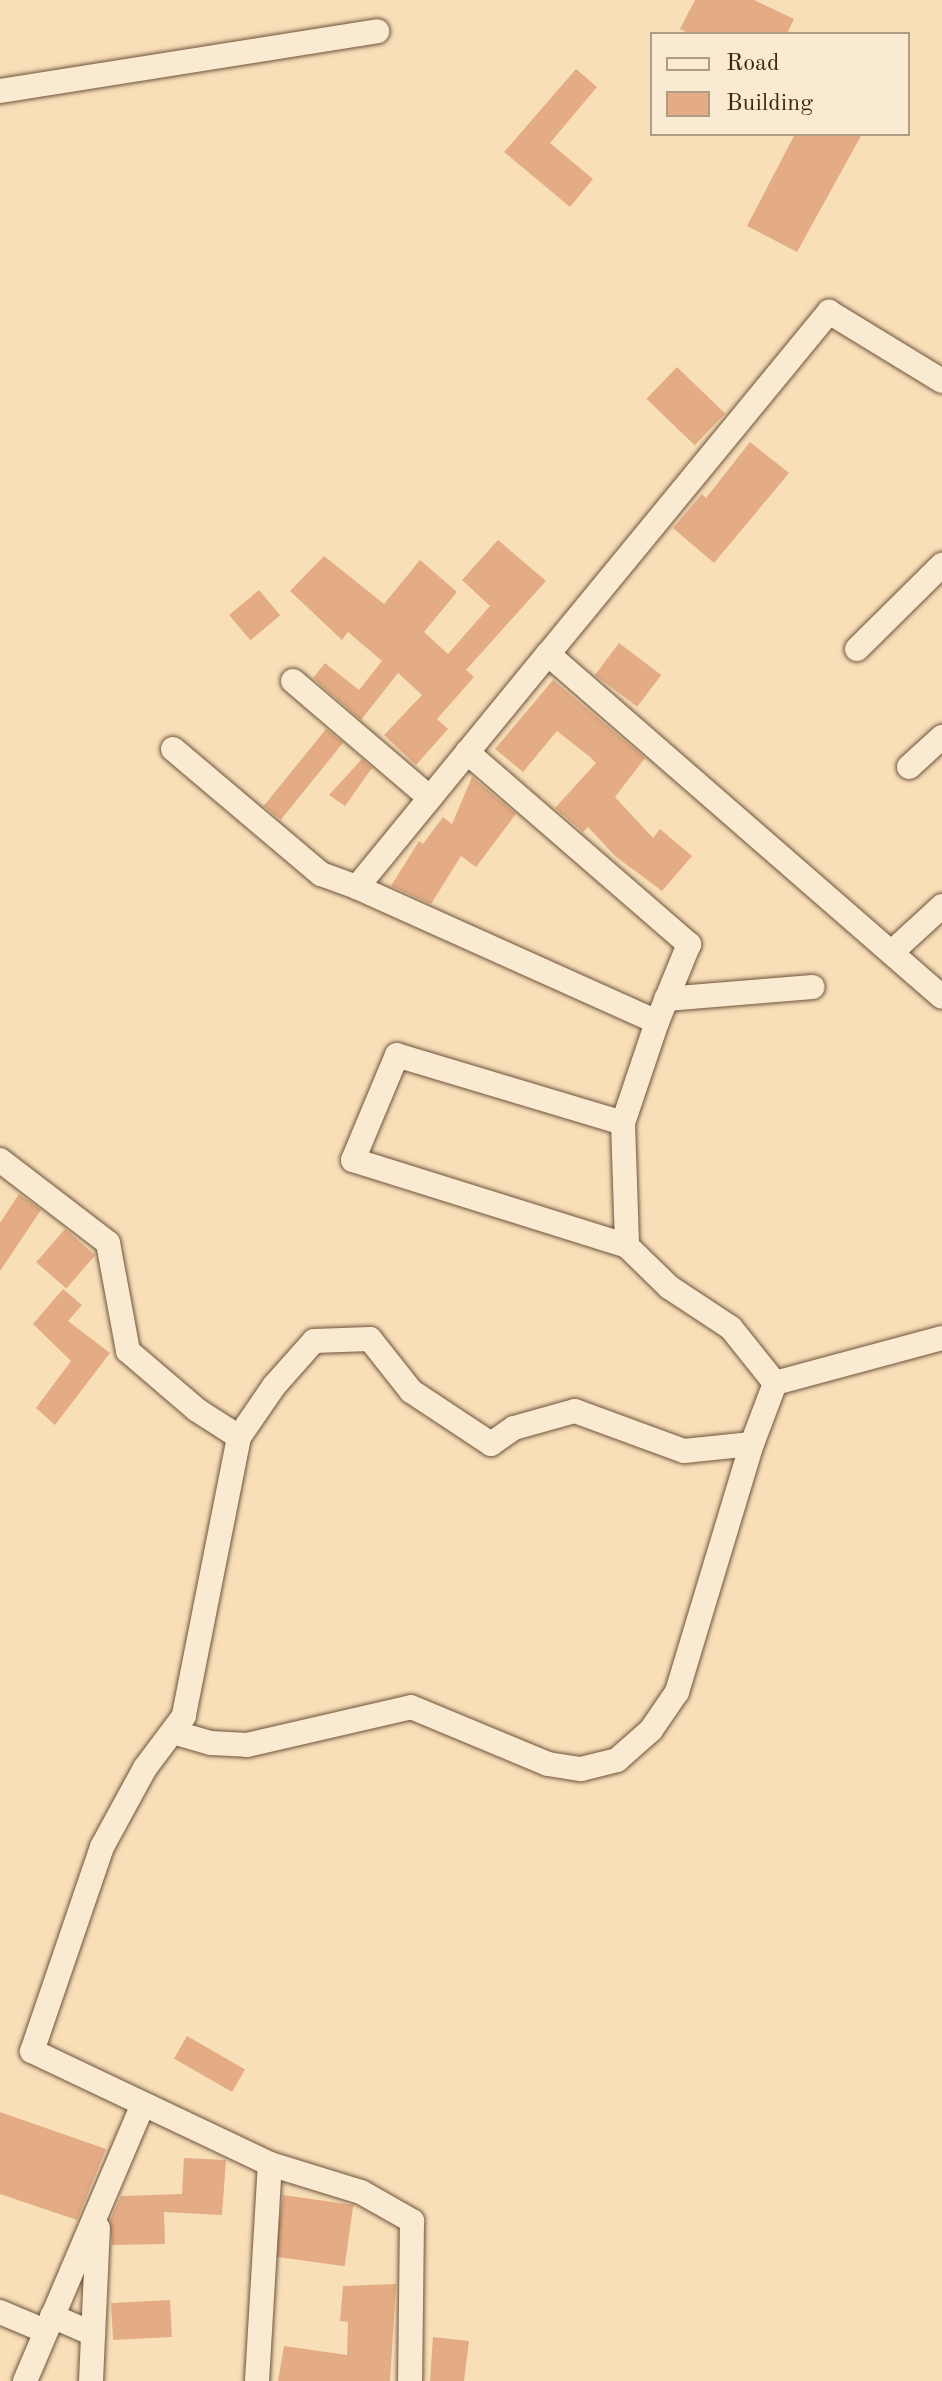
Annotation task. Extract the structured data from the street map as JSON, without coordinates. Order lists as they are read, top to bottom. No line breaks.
{"legend":["Road","Building"]}
